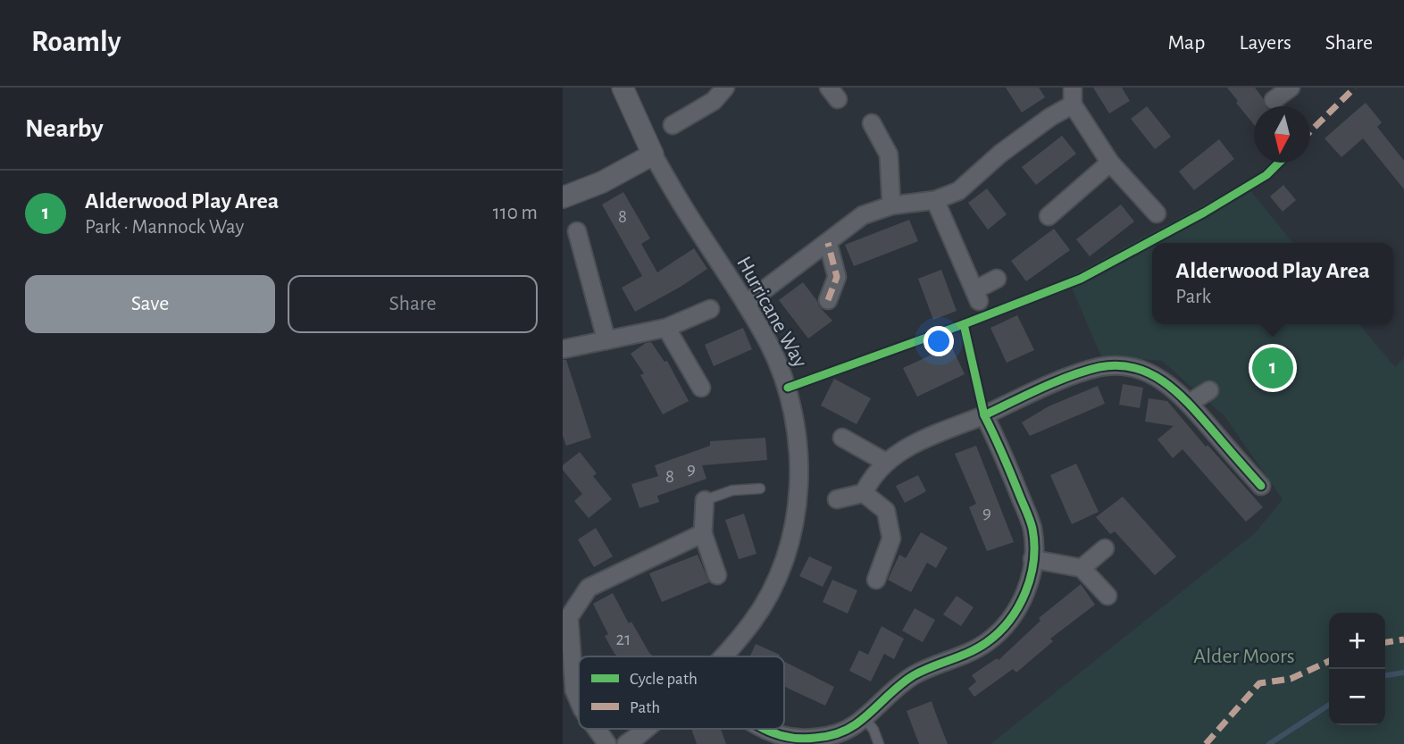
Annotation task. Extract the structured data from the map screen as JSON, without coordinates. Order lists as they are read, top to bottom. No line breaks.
{"streets":{"street":["Hurricane Way"]},"parks":["Alder Moors"],"house_numbers":["8","9","8","9","21"],"legend":["Cycle path","Path"],"north":"bottom","page":{"header":"Roamly","nav":["Map","Layers","Share"],"heading":"Nearby","list":[{"mark":"1","name":"Alderwood Play Area","note":"Park · Mannock Way","value":"110 m"}],"popup":["Alderwood Play Area","Park"],"buttons":["Save","Share"],"pins":"1","map_buttons":["+","−"]}}
